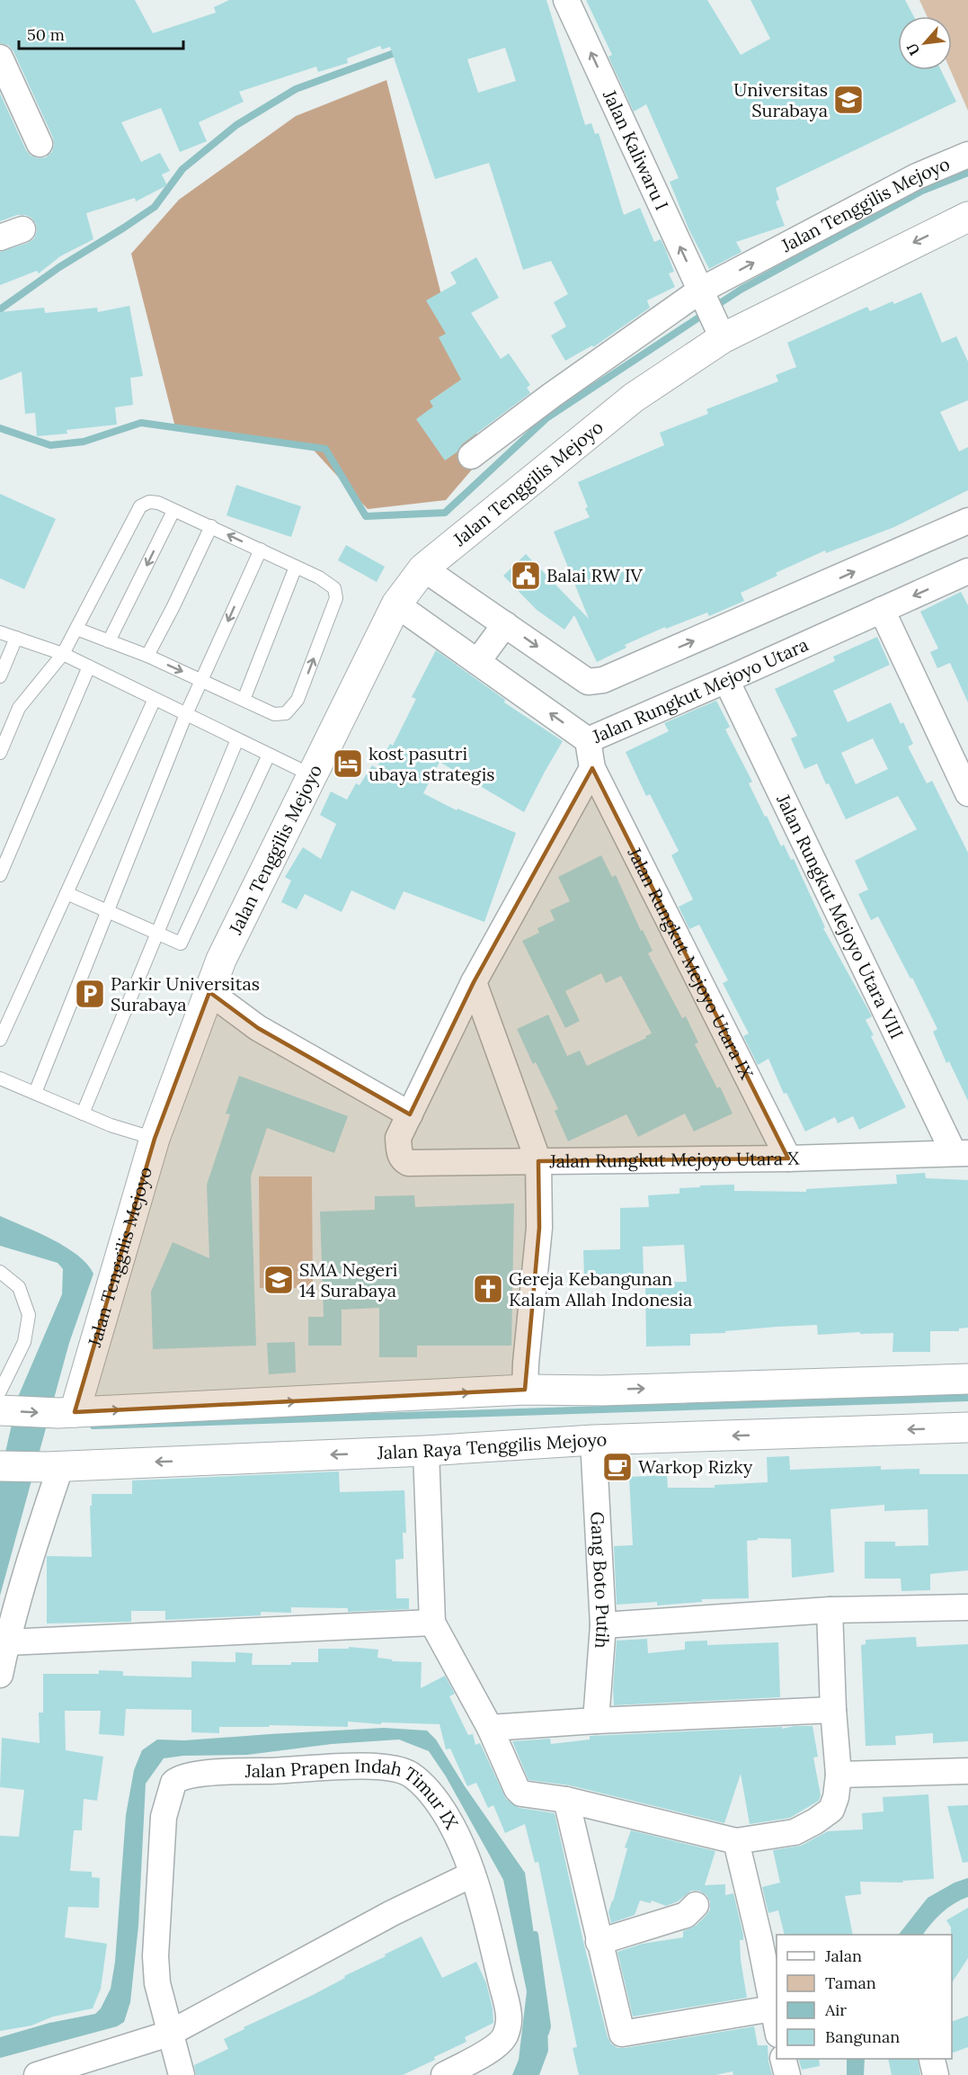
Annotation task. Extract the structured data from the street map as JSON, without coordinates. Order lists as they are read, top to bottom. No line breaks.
{"streets":{"street":["Jalan Kaliwaru I","Jalan Tenggilis Mejoyo","Jalan Rungkut Mejoyo Utara","Jalan Rungkut Mejoyo Utara VIII","Jalan Rungkut Mejoyo Utara IX","Jalan Rungkut Mejoyo Utara X","Jalan Raya Tenggilis Mejoyo","Gang Boto Putih","Jalan Prapen Indah Timur IX"]},"crossings":[["Jalan Kaliwaru I","Jalan Tenggilis Mejoyo"],["Jalan Tenggilis Mejoyo","Jalan Rungkut Mejoyo Utara"],["Jalan Rungkut Mejoyo Utara","Jalan Rungkut Mejoyo Utara VIII"],["Jalan Rungkut Mejoyo Utara VIII","Jalan Rungkut Mejoyo Utara X"],["Jalan Rungkut Mejoyo Utara IX","Jalan Rungkut Mejoyo Utara X"],["Jalan Raya Tenggilis Mejoyo","Gang Boto Putih"]],"one_way":["Jalan Kaliwaru I"],"places":{"school or university":["Universitas Surabaya","SMA Negeri 14 Surabaya"],"public building":["Balai RW IV"],"hotel":["kost pasutri ubaya strategis"],"parking":["Parkir Universitas Surabaya"],"church":["Gereja Kebangunan Kalam Allah Indonesia"],"cafe":["Warkop Rizky"]},"legend":["Jalan","Taman","Air","Bangunan"],"scale_bar":"50 m","north":"bottom left"}
